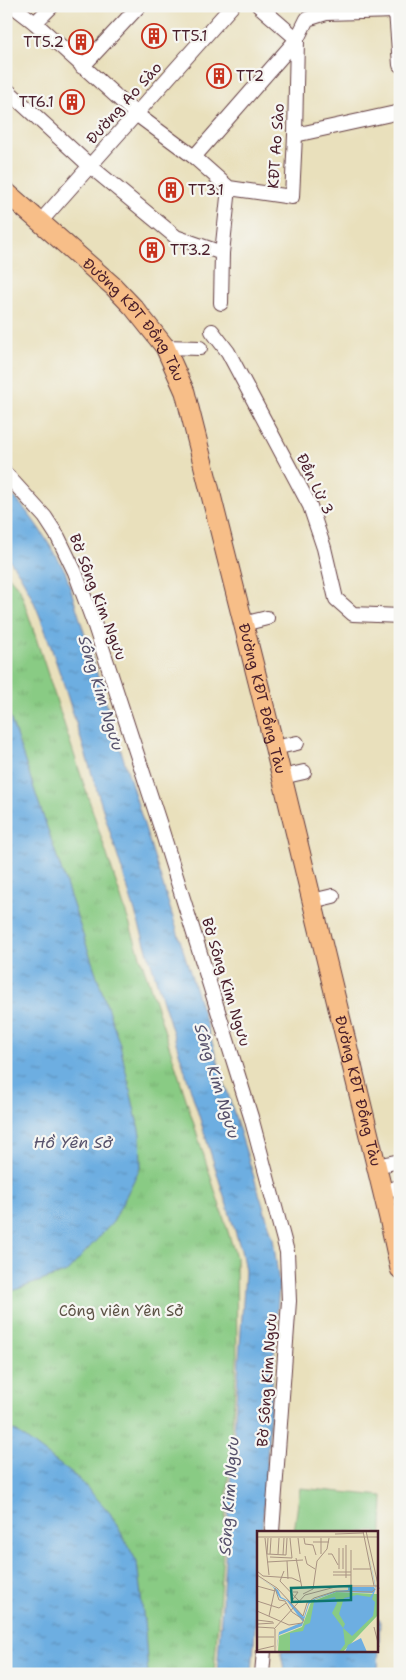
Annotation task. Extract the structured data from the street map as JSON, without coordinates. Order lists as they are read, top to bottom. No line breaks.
{"streets":{"main road":["Đường KĐT Đồng Tàu"],"street":["Đường Ao Sào","KĐT Ao Sào","Đền Lừ 3","Bờ Sông Kim Ngưu"]},"crossings":[["Đường Ao Sào","Đường KĐT Đồng Tàu"]],"water":["Sông Kim Ngưu","Hồ Yên Sở"],"parks":["Công viên Yên Sở"],"places":{"building":["TT5.1","TT5.2","TT2","TT6.1","TT3.1","TT3.2"]}}
